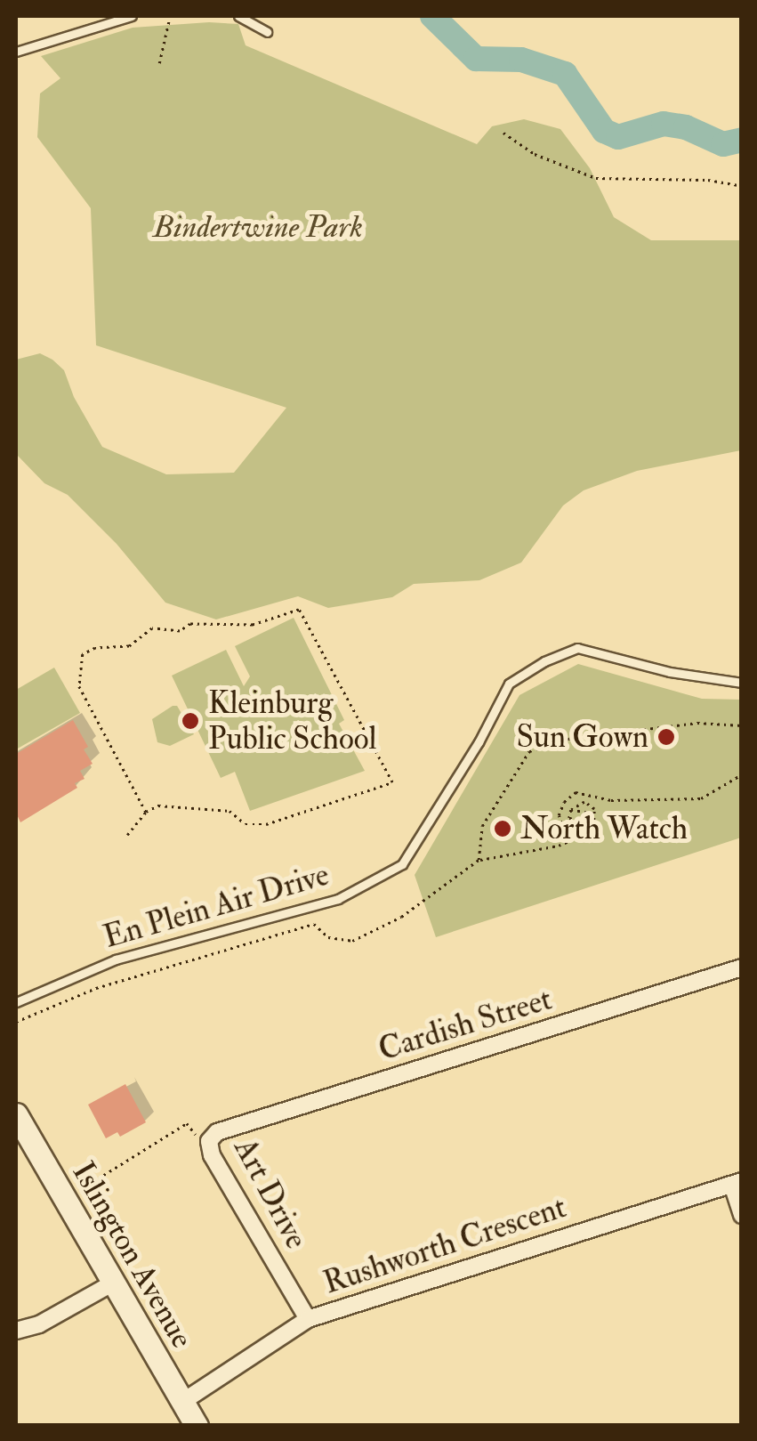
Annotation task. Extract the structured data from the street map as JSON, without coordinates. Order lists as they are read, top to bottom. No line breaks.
{"streets":{"street":["Cardish Street","Art Drive","Rushworth Crescent","Islington Avenue"],"lane":["En Plein Air Drive"]},"crossings":[["Cardish Street","Art Drive"],["Art Drive","Rushworth Crescent"],["Rushworth Crescent","Islington Avenue"]],"parks":["Bindertwine Park"],"places":["Kleinburg Public School","Sun Gown","North Watch"]}
